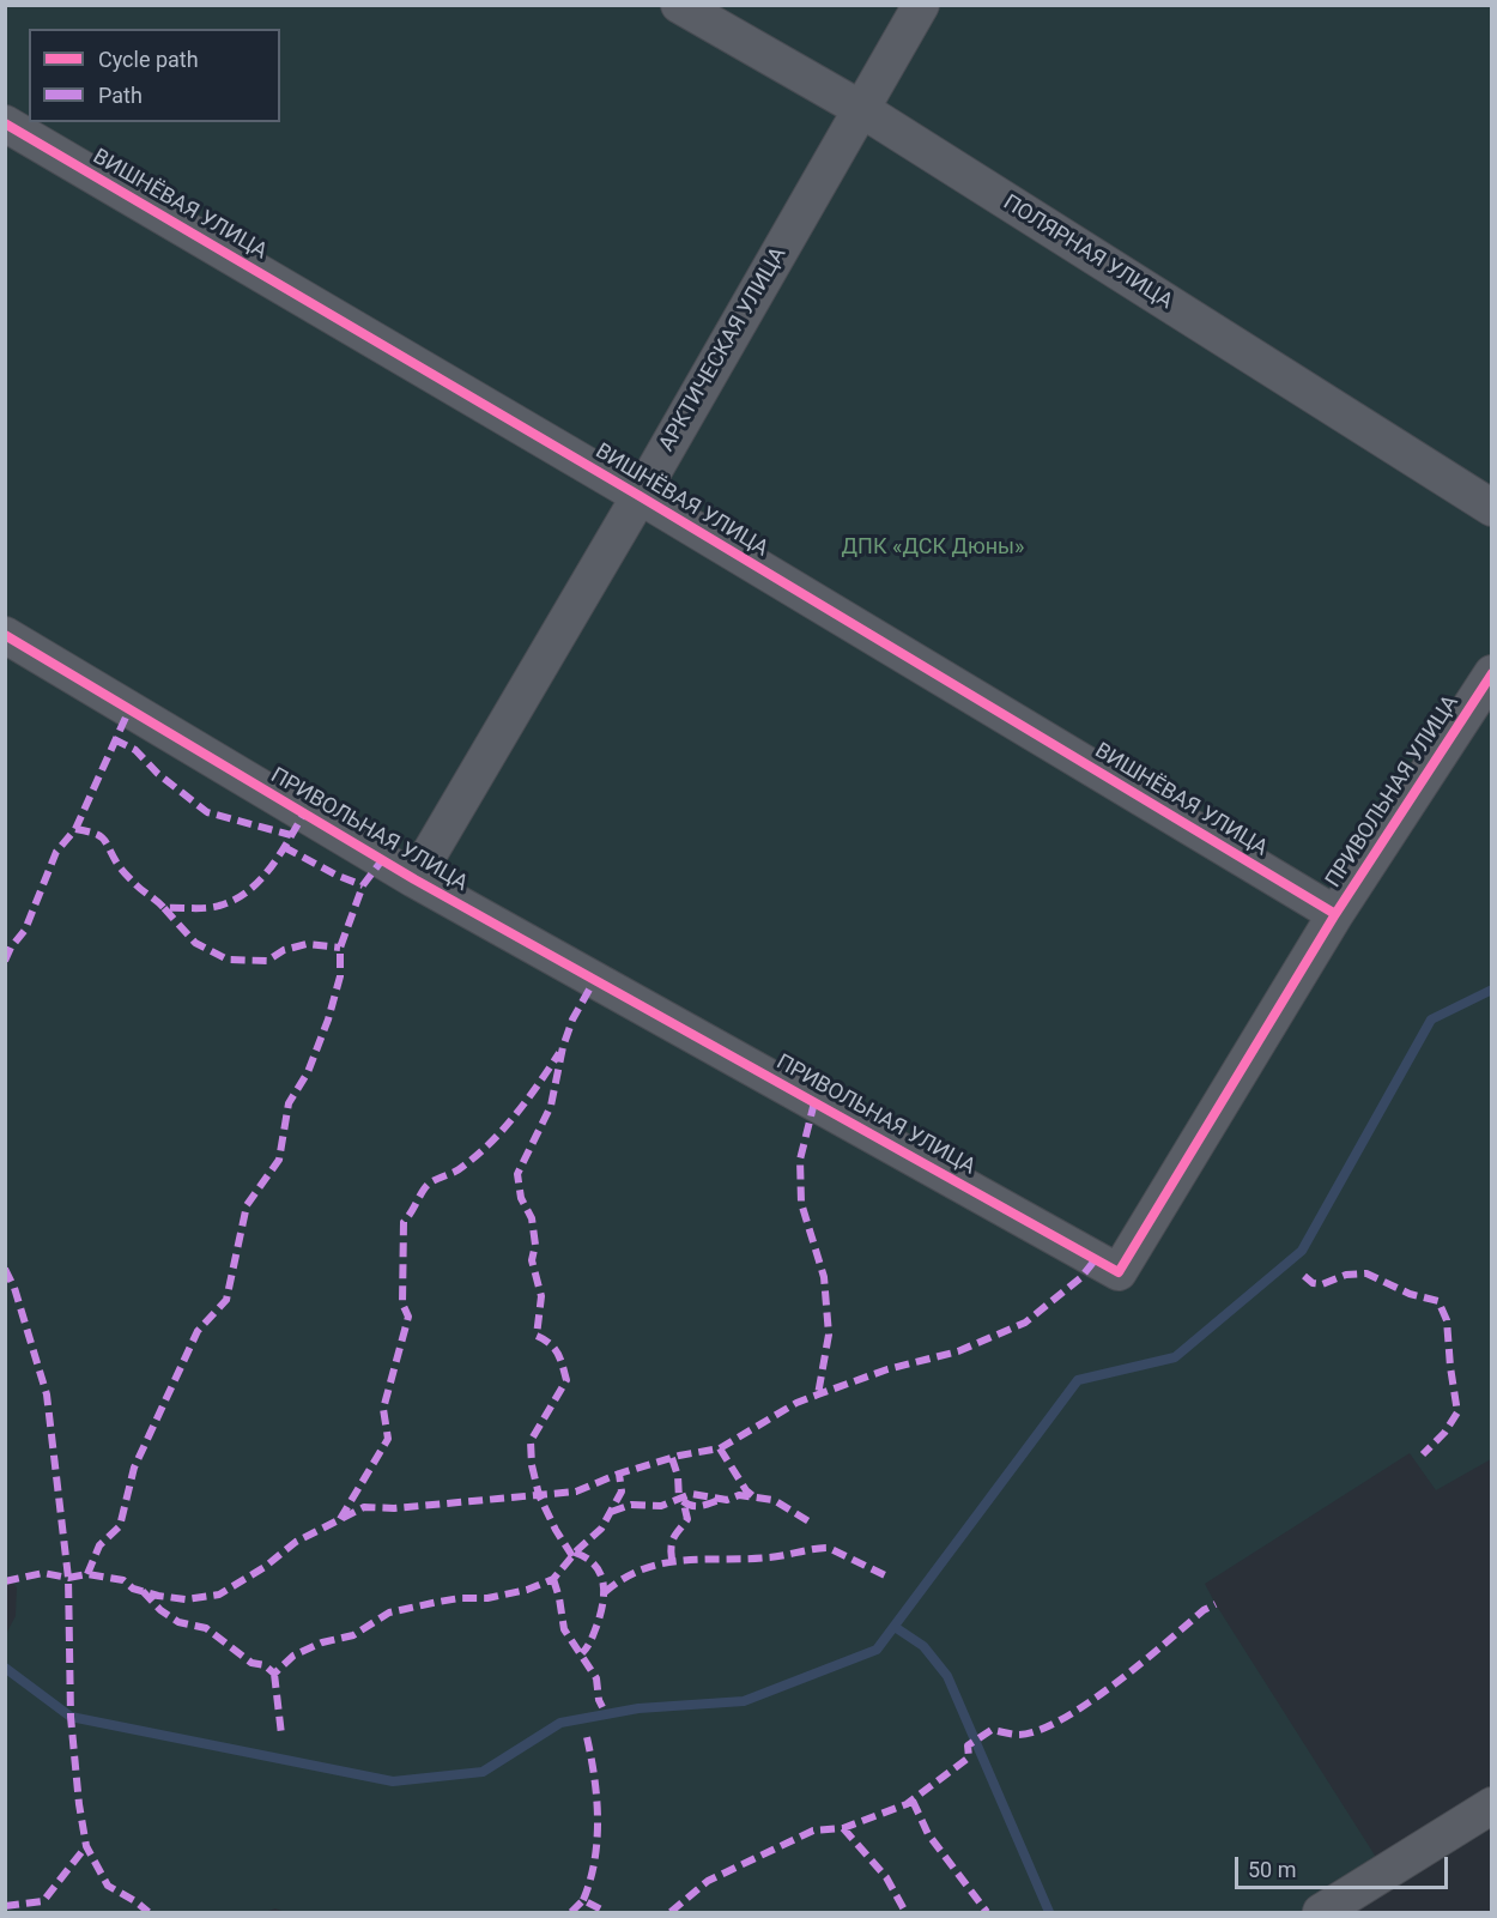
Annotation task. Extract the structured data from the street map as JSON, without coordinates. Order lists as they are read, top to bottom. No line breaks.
{"streets":{"street":["ВИШНЁВАЯ УЛИЦА","ПОЛЯРНАЯ УЛИЦА","АРКТИЧЕСКАЯ УЛИЦА","ПРИВОЛЬНАЯ УЛИЦА"]},"crossings":[["ВИШНЁВАЯ УЛИЦА","АРКТИЧЕСКАЯ УЛИЦА"],["ВИШНЁВАЯ УЛИЦА","ПРИВОЛЬНАЯ УЛИЦА"],["ПОЛЯРНАЯ УЛИЦА","АРКТИЧЕСКАЯ УЛИЦА"],["АРКТИЧЕСКАЯ УЛИЦА","ПРИВОЛЬНАЯ УЛИЦА"]],"parks":["ДПК «ДСК Дюны»"],"legend":["Cycle path","Path"],"scale_bar":"50 m"}
